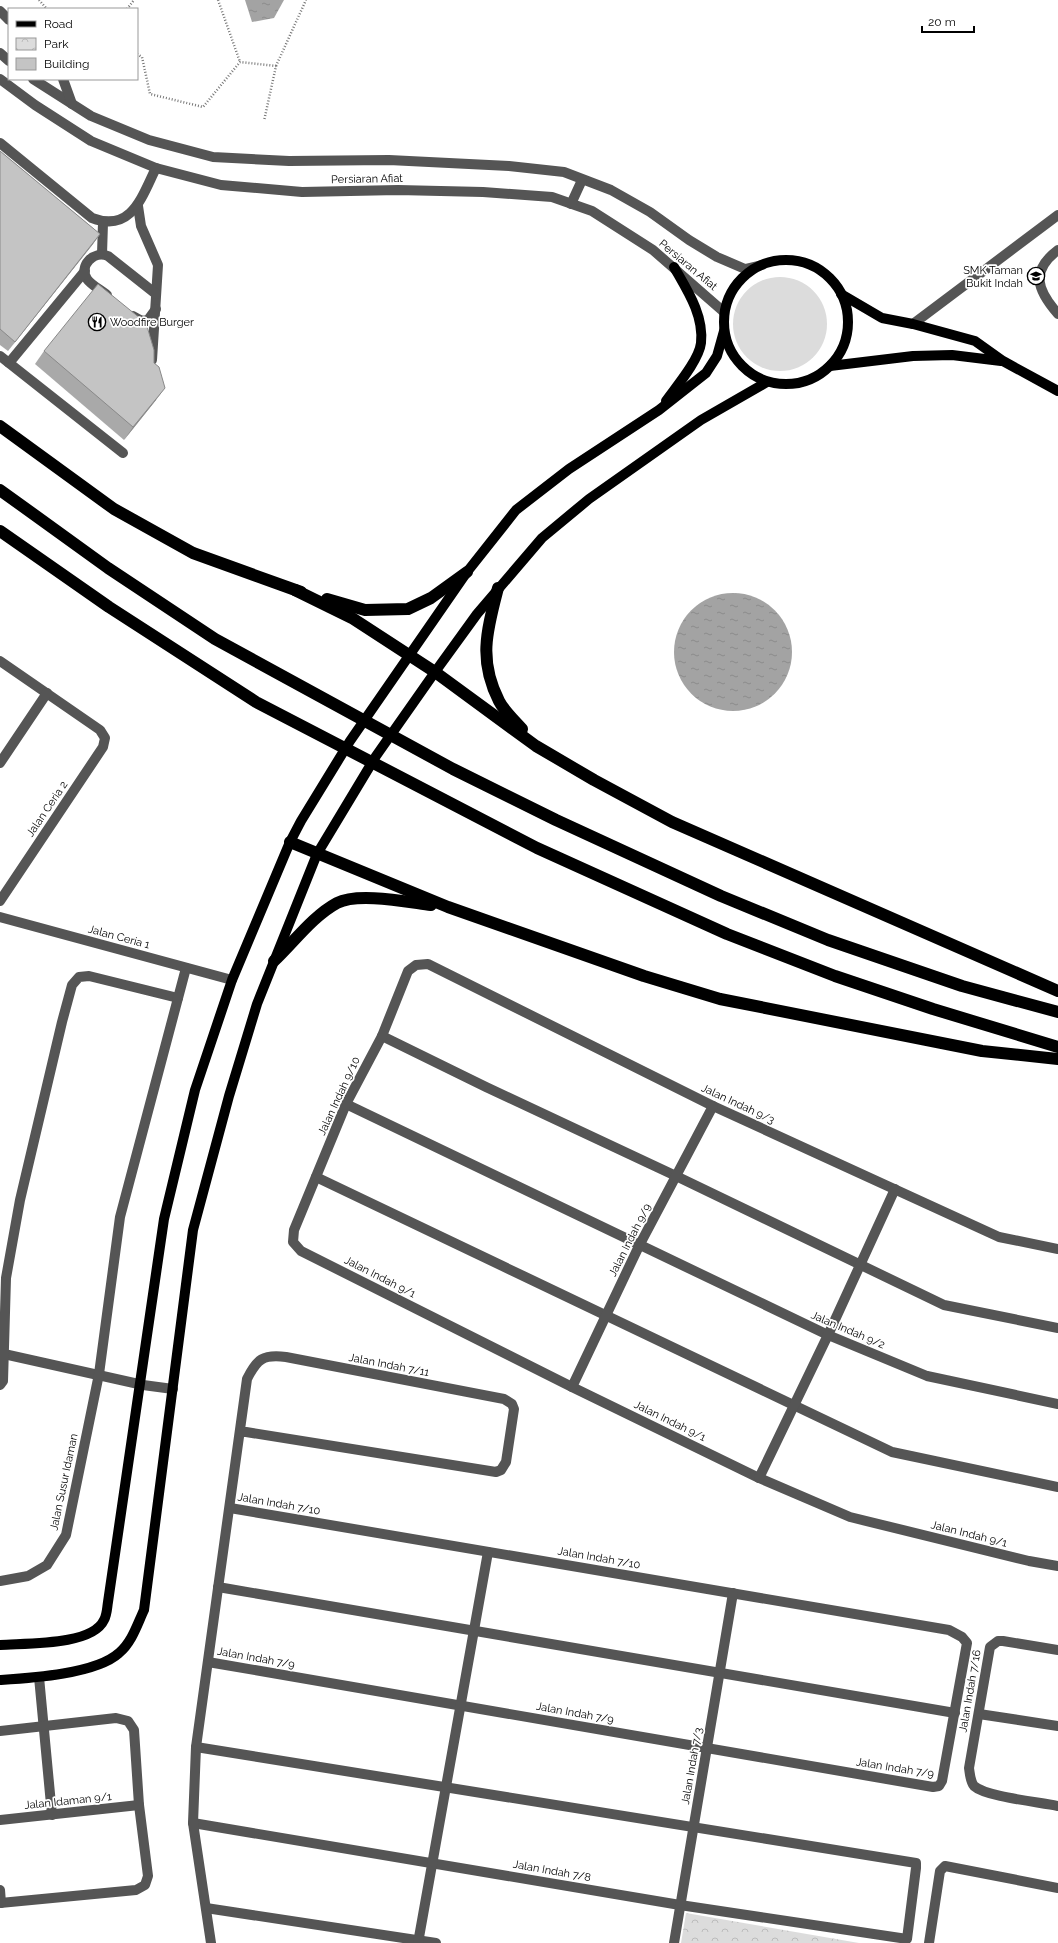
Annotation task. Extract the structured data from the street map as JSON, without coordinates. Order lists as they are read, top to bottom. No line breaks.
{"streets":{"street":["Persiaran Afiat","Jalan Ceria 2","Jalan Ceria 1","Jalan Indah 9/10","Jalan Indah 9/3","Jalan Indah 9/9","Jalan Indah 9/1","Jalan Indah 9/2","Jalan Indah 7/11","Jalan Susur Idaman","Jalan Indah 7/10","Jalan Indah 7/9","Jalan Indah 7/16","Jalan Indah 7/3","Jalan Idaman 9/1","Jalan Indah 7/8"]},"crossings":[["Jalan Ceria 1","Jalan Susur Idaman"],["Jalan Indah 9/10","Jalan Indah 9/3"],["Jalan Indah 9/10","Jalan Indah 9/1"],["Jalan Indah 9/10","Jalan Indah 9/2"],["Jalan Indah 9/3","Jalan Indah 9/9"],["Jalan Indah 9/9","Jalan Indah 9/1"],["Jalan Indah 9/9","Jalan Indah 9/2"],["Jalan Indah 7/10","Jalan Indah 7/9"],["Jalan Indah 7/10","Jalan Indah 7/3"],["Jalan Indah 7/9","Jalan Indah 7/3"],["Jalan Indah 7/3","Jalan Indah 7/8"]],"places":{"school or university":["SMK Taman Bukit Indah"],"restaurant":["Woodfire Burger"]},"legend":["Road","Park","Building"],"scale_bar":"20 m"}
